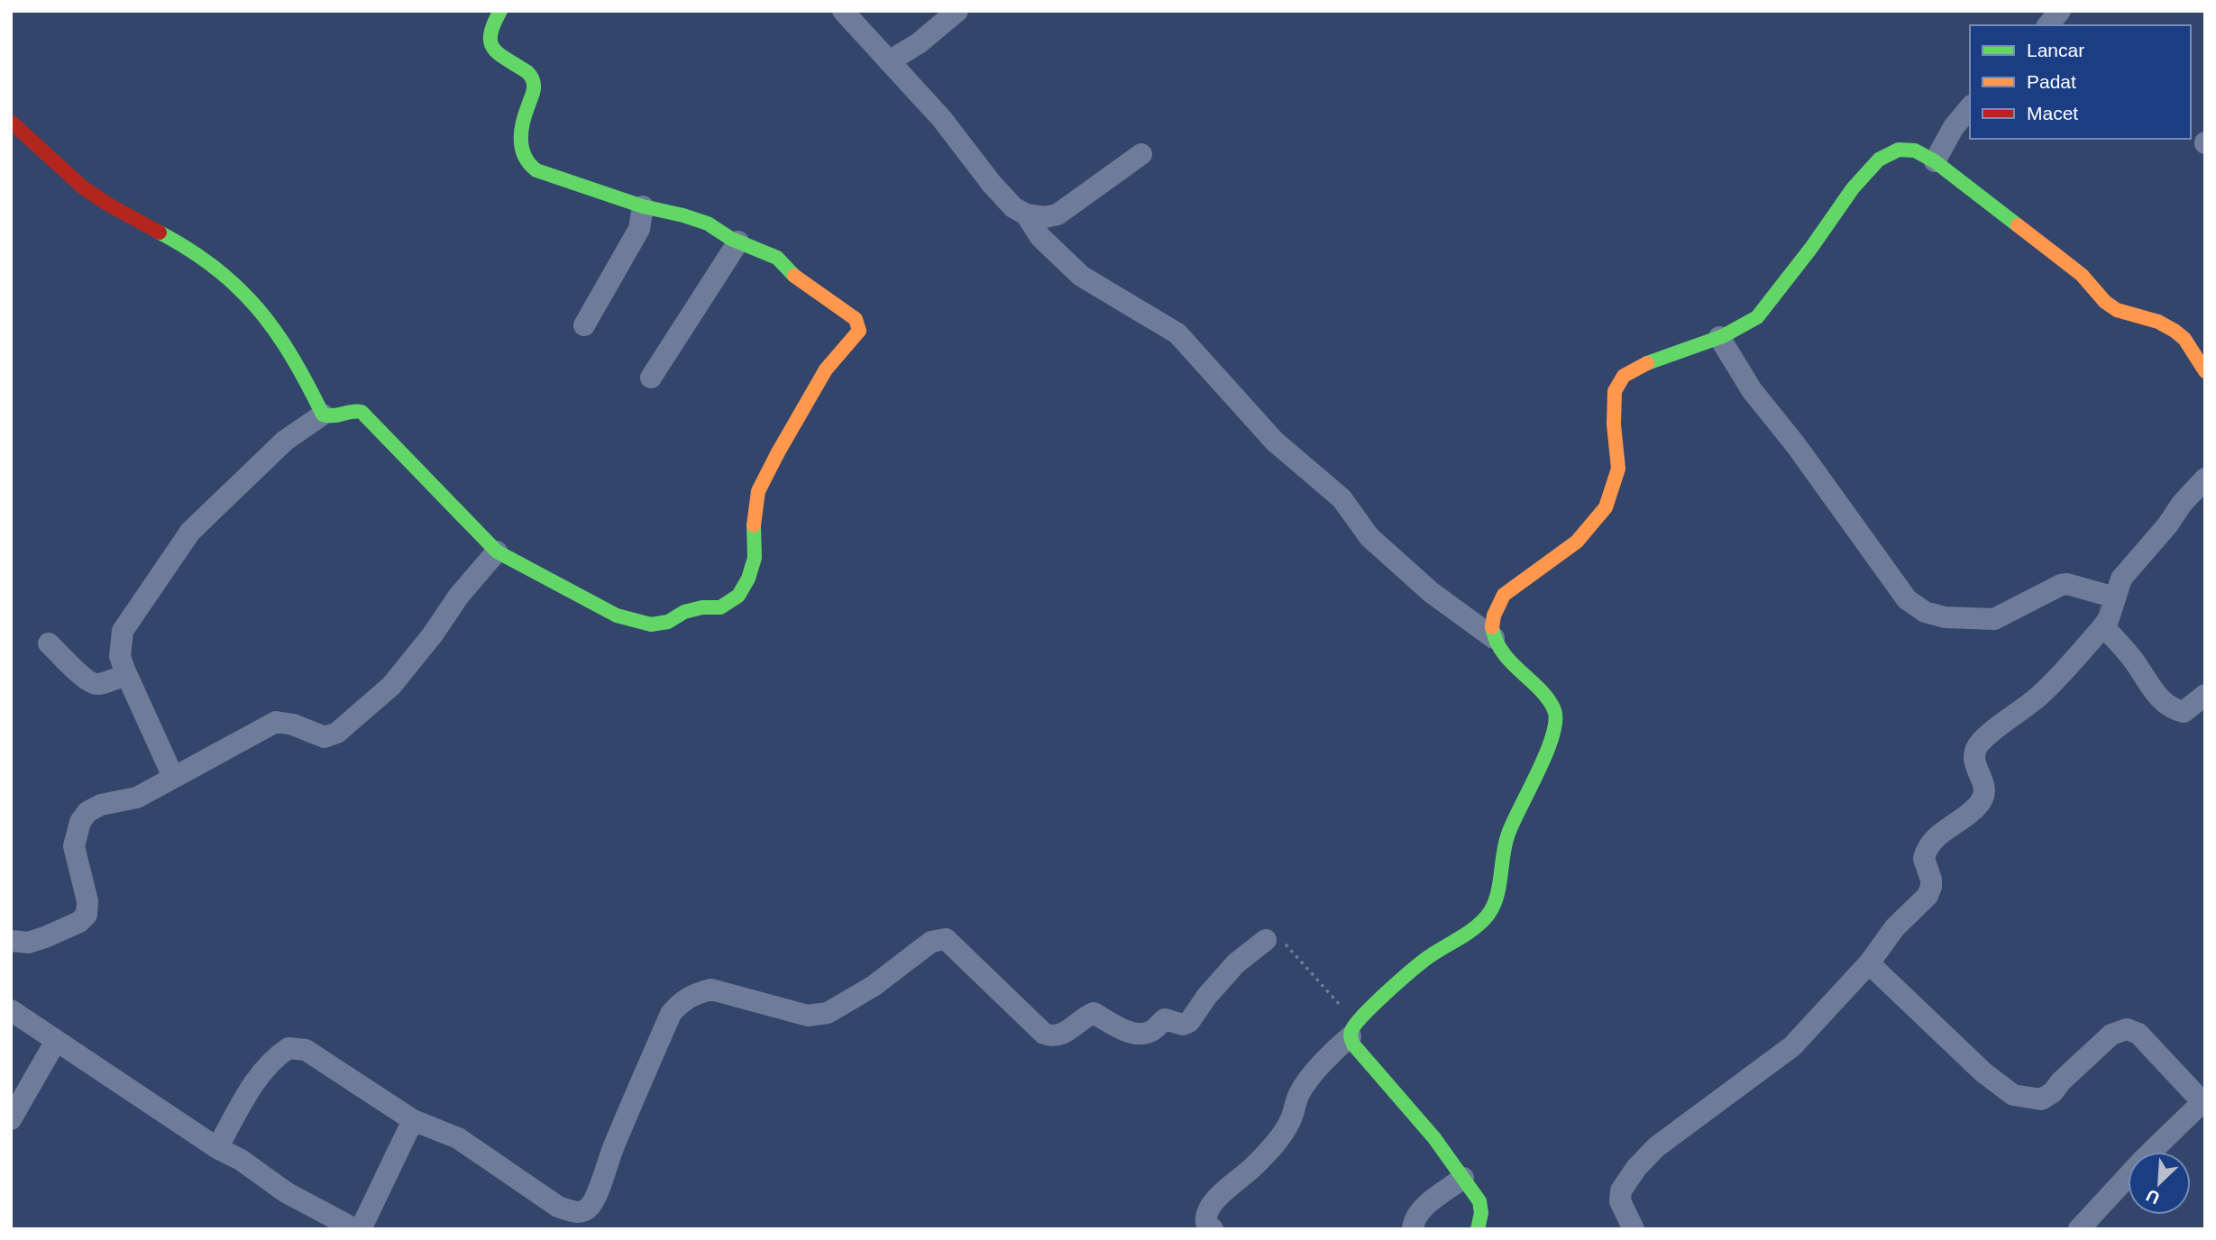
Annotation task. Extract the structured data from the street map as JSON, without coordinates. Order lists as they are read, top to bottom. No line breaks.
{"legend":["Lancar","Padat","Macet"],"north":"bottom left"}
